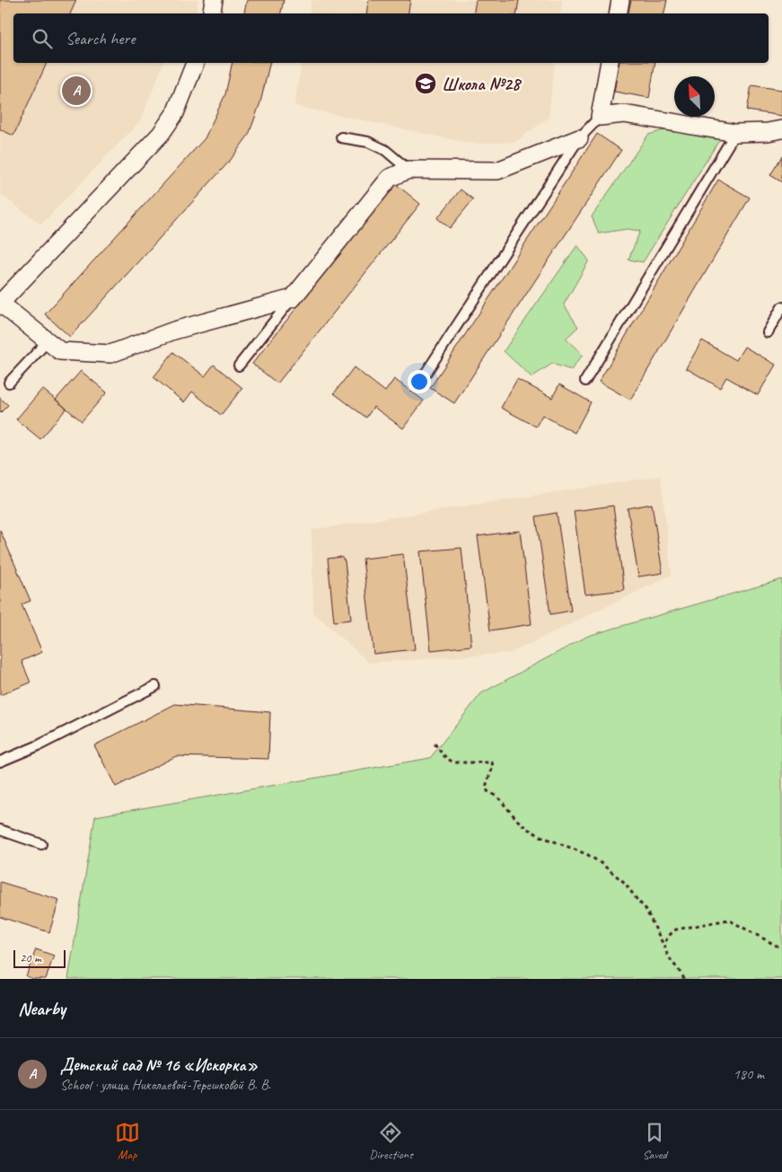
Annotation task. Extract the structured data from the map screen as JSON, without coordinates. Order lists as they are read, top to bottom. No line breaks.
{"places":{"school or university":["Школа №28"]},"scale_bar":"20 m","north":"top left","page":{"search":"Search here","pins":"A","scale":"20 m","heading":"Nearby","list":[{"mark":"A","name":"Детский сад № 16 «Искорка»","note":"School · улица Николаевой-Терешковой В. В.","value":"180 m"}],"nav":["Map","Directions","Saved"]}}
